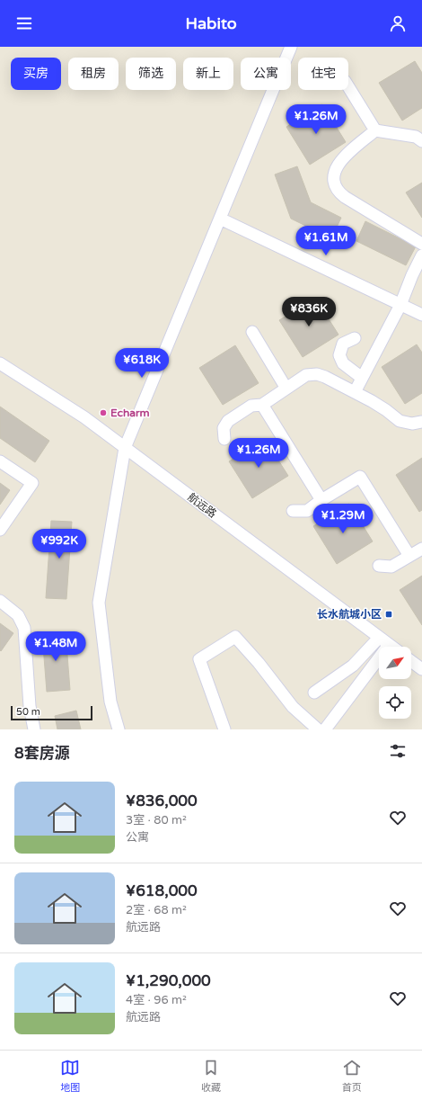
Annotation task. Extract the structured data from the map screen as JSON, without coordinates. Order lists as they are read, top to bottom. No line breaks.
{"streets":{"street":["航远路"]},"places":{"other":["Echarm"],"transit":["长水航城小区"]},"scale_bar":"50 m","north":"top right","page":{"header":"Habito","chip":["买房","租房","筛选","新上","公寓","住宅"],"price":["¥1.26M","¥1.61M","¥836K","¥618K","¥1.26M","¥1.29M","¥992K","¥1.48M"],"scale":"50 m","heading":"8套房源","list":[{"name":"¥836,000","note":"3室 · 80 m² · 公寓"},{"name":"¥618,000","note":"2室 · 68 m² · 航远路"},{"name":"¥1,290,000","note":"4室 · 96 m² · 航远路"}],"tabs":["地图","收藏","首页"]}}
